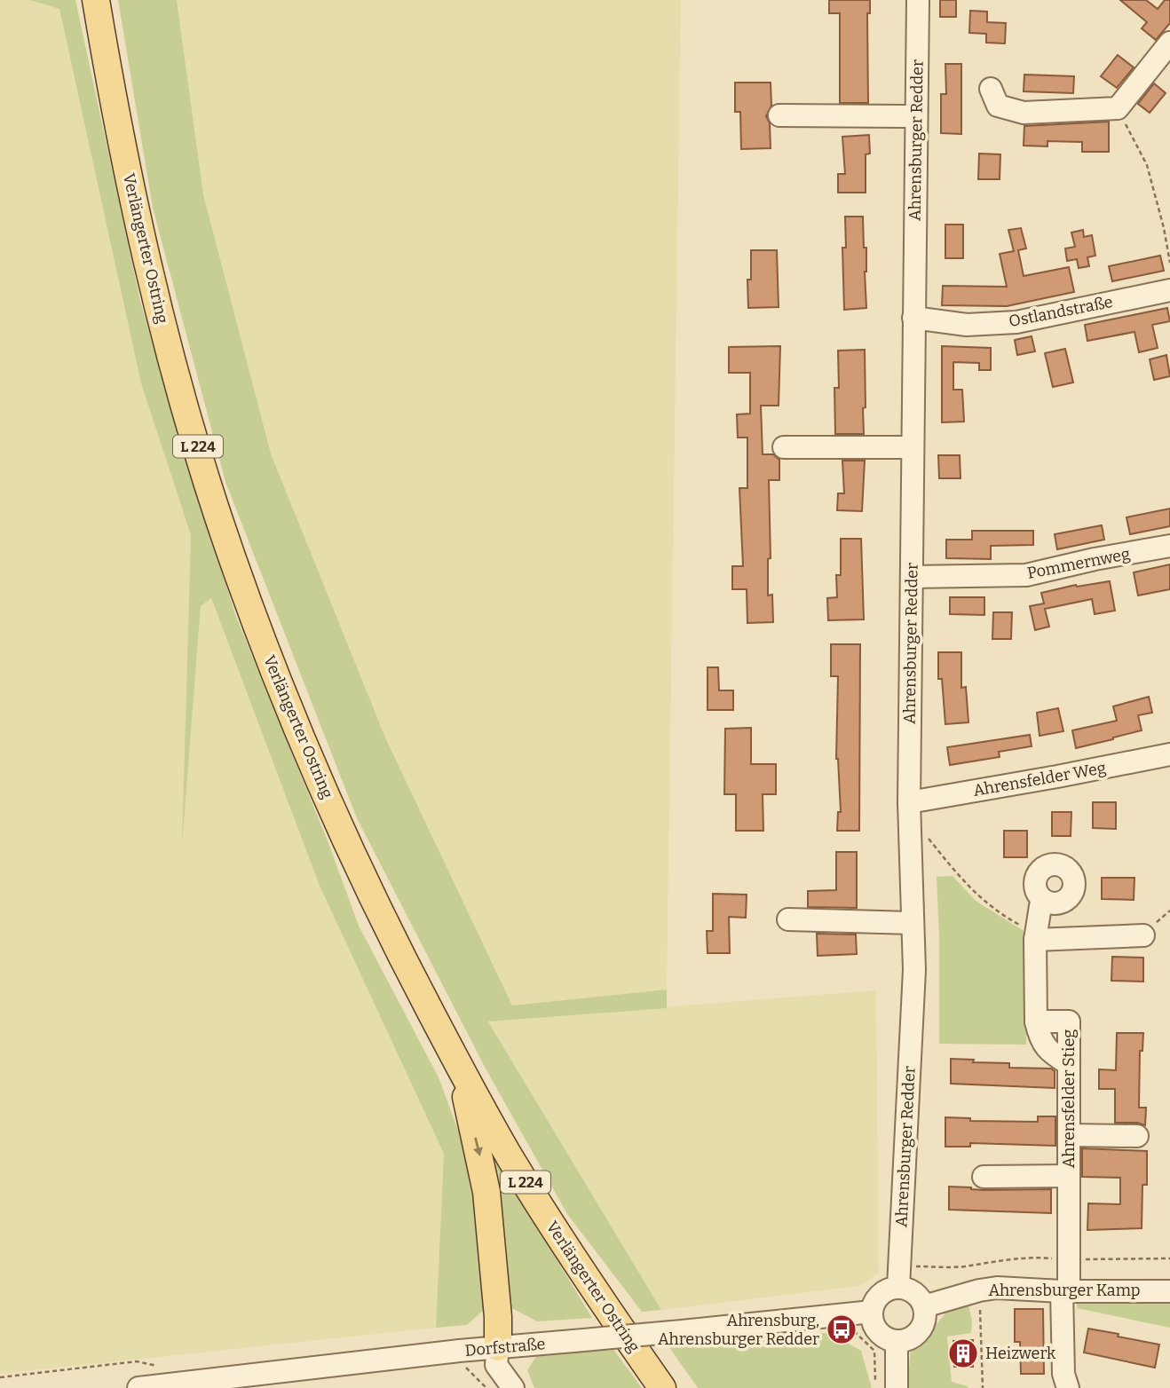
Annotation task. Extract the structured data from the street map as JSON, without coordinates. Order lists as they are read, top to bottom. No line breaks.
{"streets":{"main road":["Verlängerter Ostring","L 224"],"street":["Ahrensburger Redder","Ostlandstraße","Pommernweg","Ahrensfelder Weg","Ahrensfelder Stieg","Ahrensburger Kamp","Dorfstraße"]},"crossings":[["Ahrensburger Redder","Ostlandstraße"],["Ahrensburger Redder","Pommernweg"],["Ahrensburger Redder","Ahrensfelder Weg"],["Ahrensfelder Stieg","Ahrensburger Kamp"]],"places":{"bus stop":["Ahrensburg, Ahrensburger Redder"],"building":["Heizwerk"]}}
